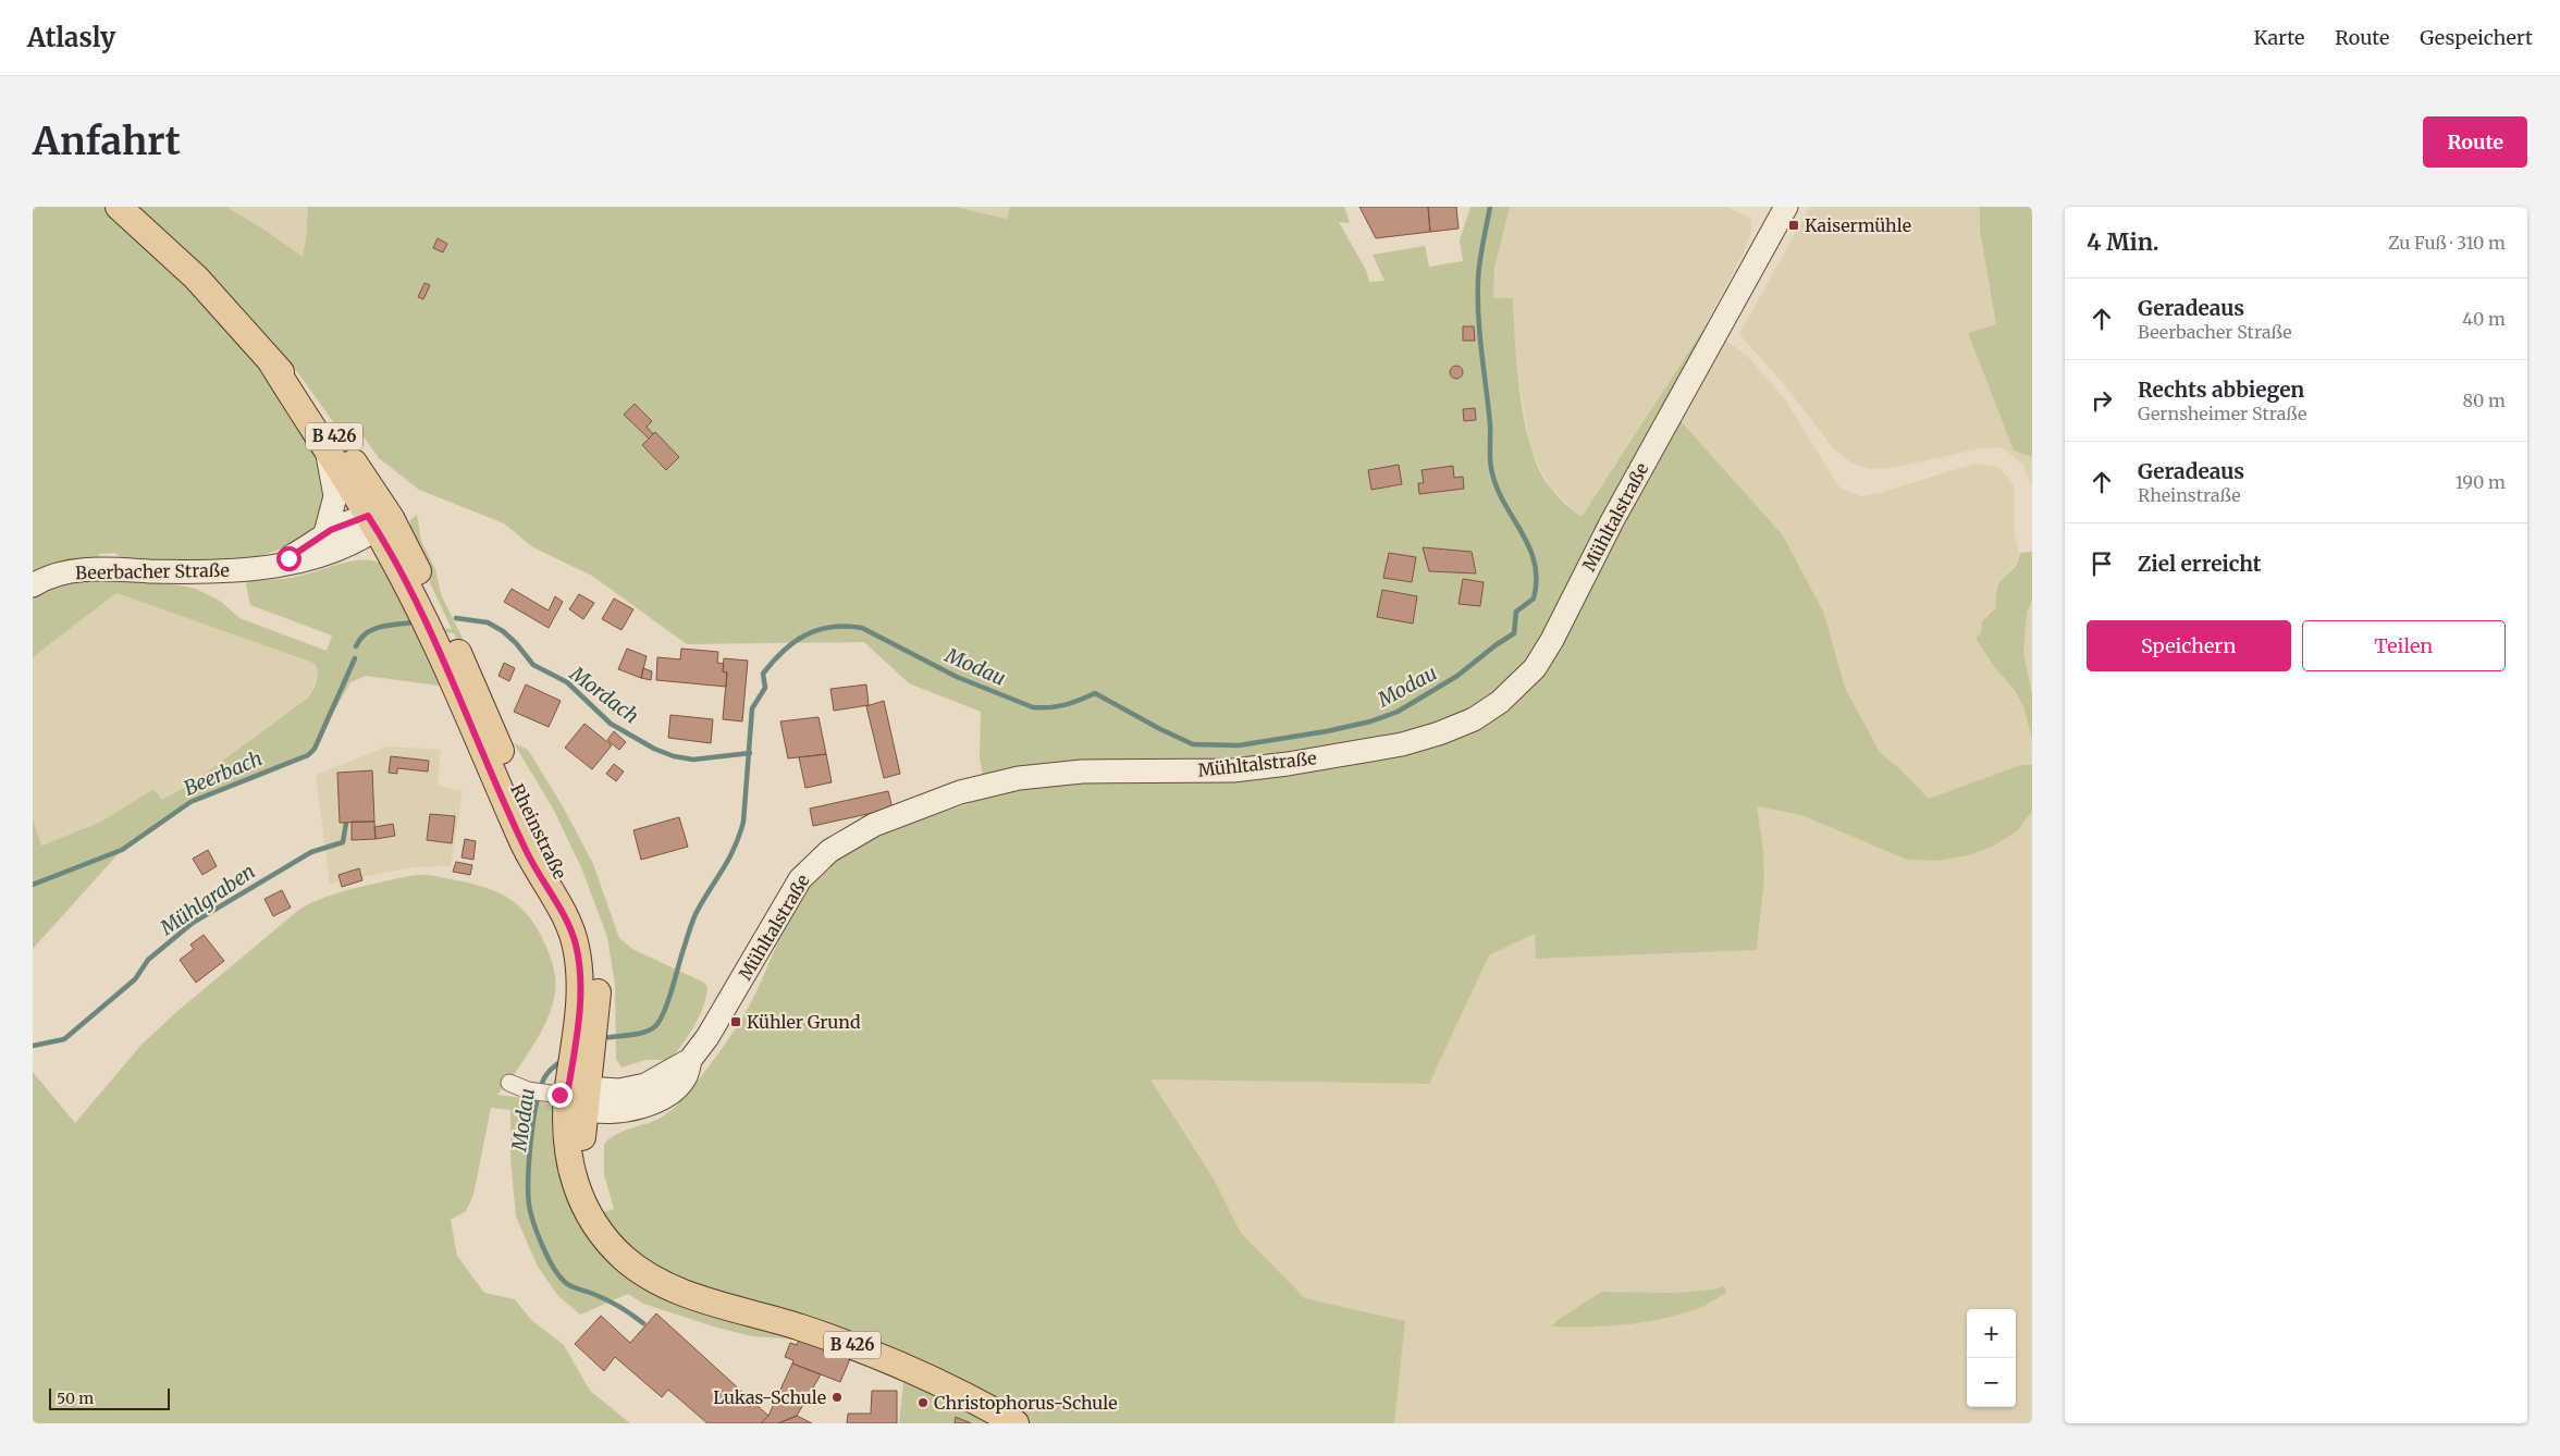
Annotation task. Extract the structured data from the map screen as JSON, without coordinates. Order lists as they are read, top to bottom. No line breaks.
{"streets":{"main road":["B 426","Rheinstraße"],"street":["Mühltalstraße","Beerbacher Straße"]},"crossings":[["B 426","Mühltalstraße"],["B 426","Beerbacher Straße"],["B 426","Rheinstraße"],["Mühltalstraße","Rheinstraße"]],"water":["Modau","Mordach","Beerbach","Mühlgraben"],"places":{"transit":["Kaisermühle","Kühler Grund"],"other":["Lukas-Schule","Christophorus-Schule"]},"scale_bar":"50 m","page":{"header":"Atlasly","nav":["Karte","Route","Gespeichert"],"buttons":["Route",["Speichern","Teilen"]],"title":"Anfahrt","heading":["4 Min.","Zu Fuß · 310 m"],"list":[["Geradeaus","Beerbacher Straße","40 m"],["Rechts abbiegen","Gernsheimer Straße","80 m"],["Geradeaus","Rheinstraße","190 m"],"Ziel erreicht"],"map_buttons":["+","−"],"scale":"50 m"}}
